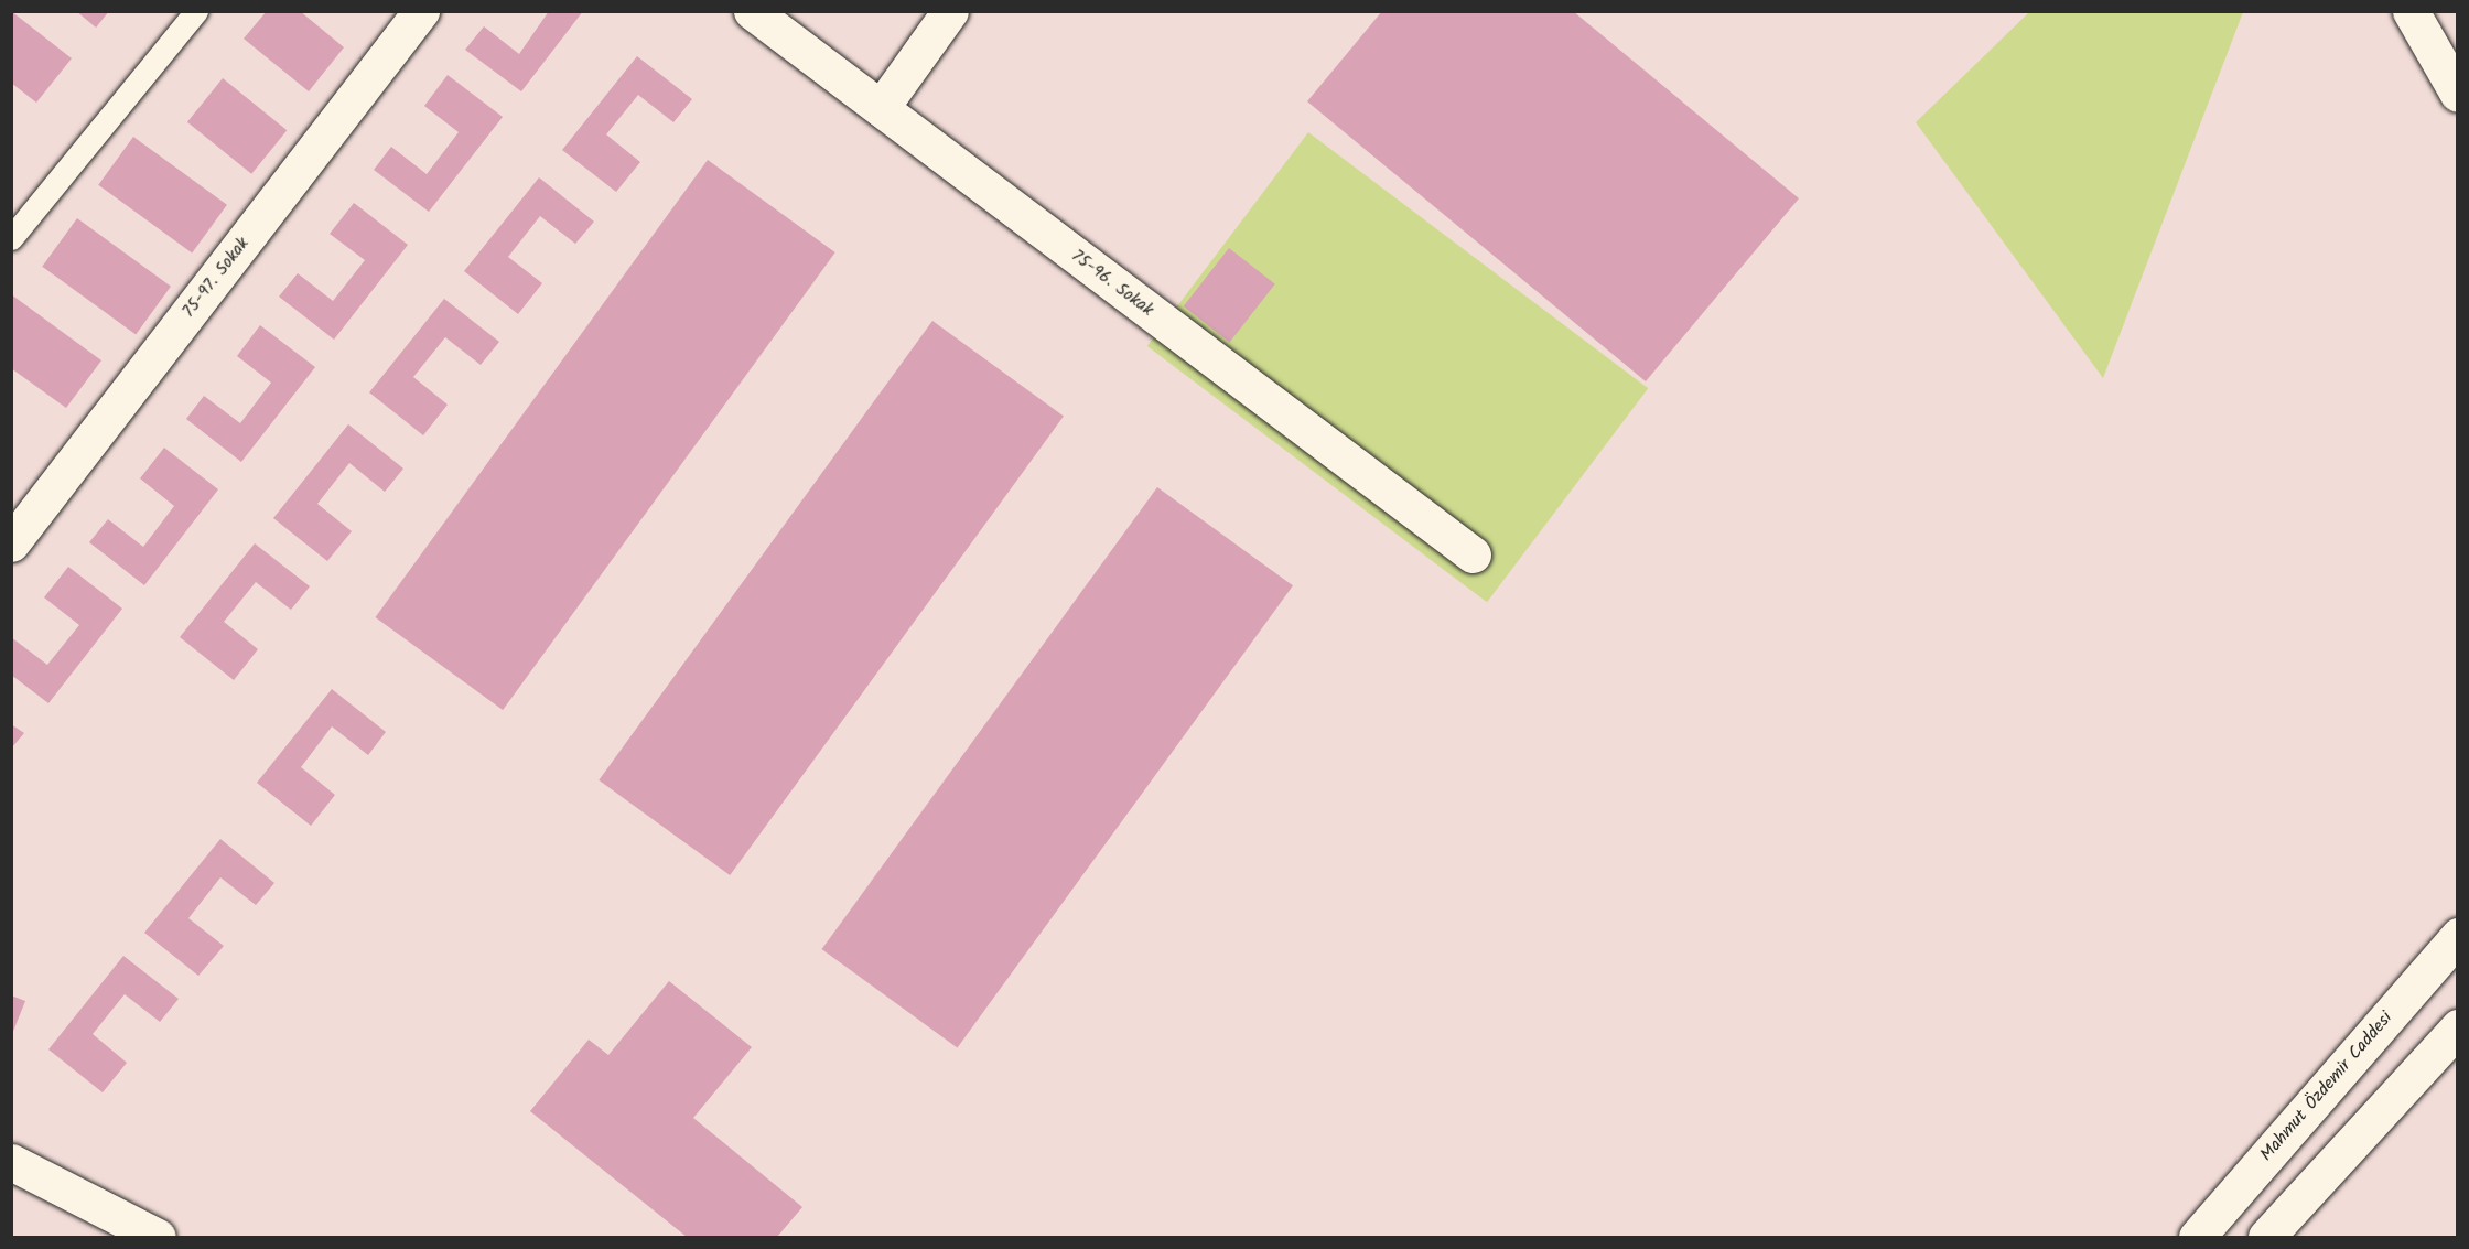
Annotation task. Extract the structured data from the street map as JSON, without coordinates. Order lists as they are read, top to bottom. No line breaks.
{"streets":{"street":["75-97. Sokak","75-96. Sokak","Mahmut Özdemir Caddesi"]}}
